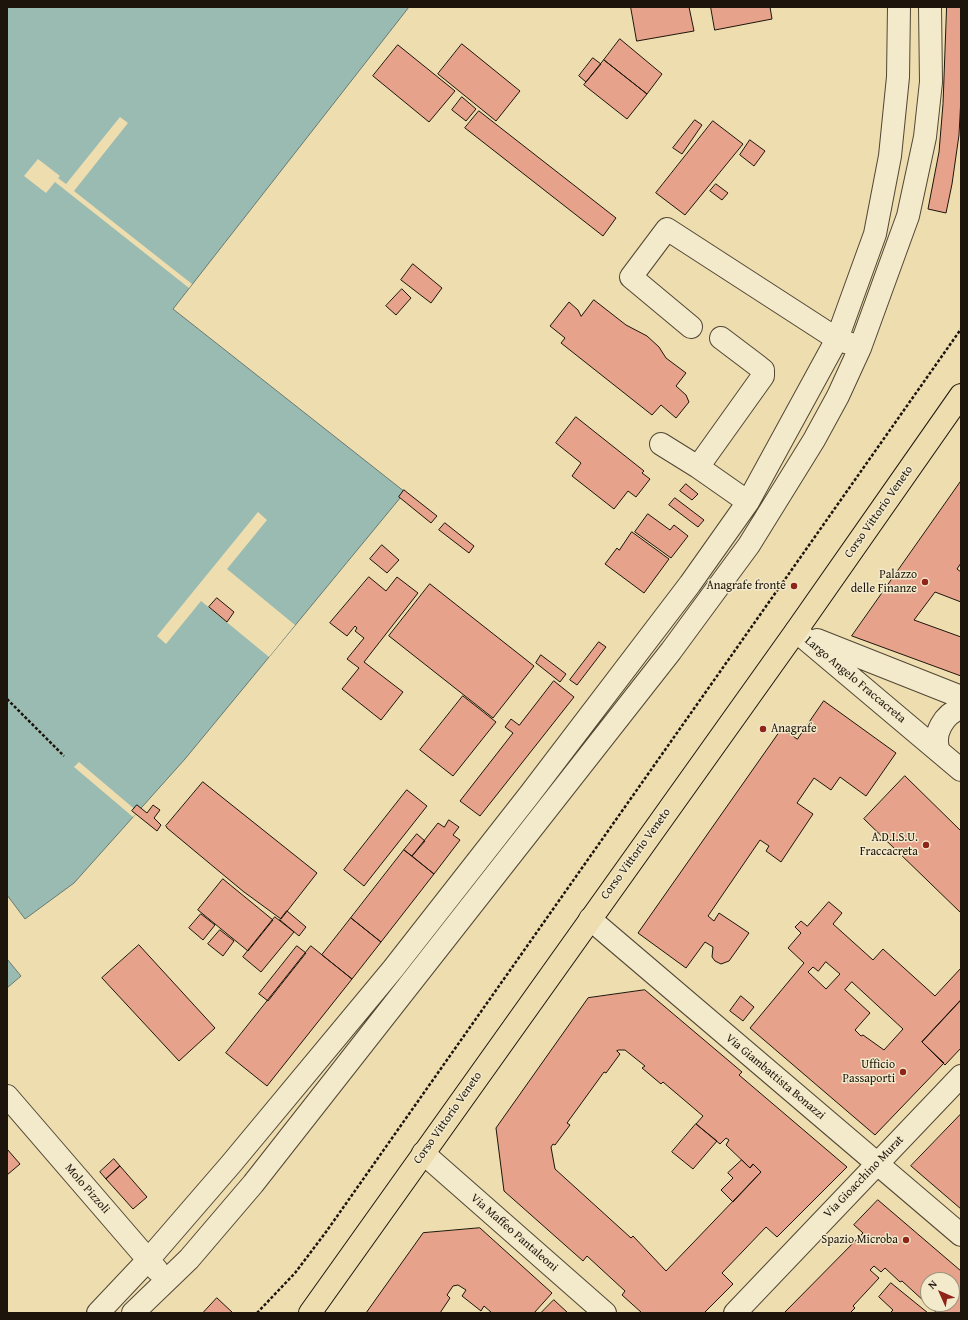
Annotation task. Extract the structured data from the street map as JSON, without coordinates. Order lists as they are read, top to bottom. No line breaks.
{"streets":{"main road":["Corso Vittorio Veneto"],"street":["Largo Angelo Fraccacreta","Via Giambattista Bonazzi","Via Gioacchino Murat","Molo Pizzoli","Via Maffeo Pantaleoni"]},"crossings":[["Corso Vittorio Veneto","Largo Angelo Fraccacreta"],["Corso Vittorio Veneto","Via Giambattista Bonazzi"],["Corso Vittorio Veneto","Via Maffeo Pantaleoni"],["Via Giambattista Bonazzi","Via Gioacchino Murat"]],"places":["Palazzo delle Finanze","Anagrafe fronte","Anagrafe","A.D.I.S.U. Fraccacreta","Ufficio Passaporti","Spazio Microba"],"north":"top left"}
